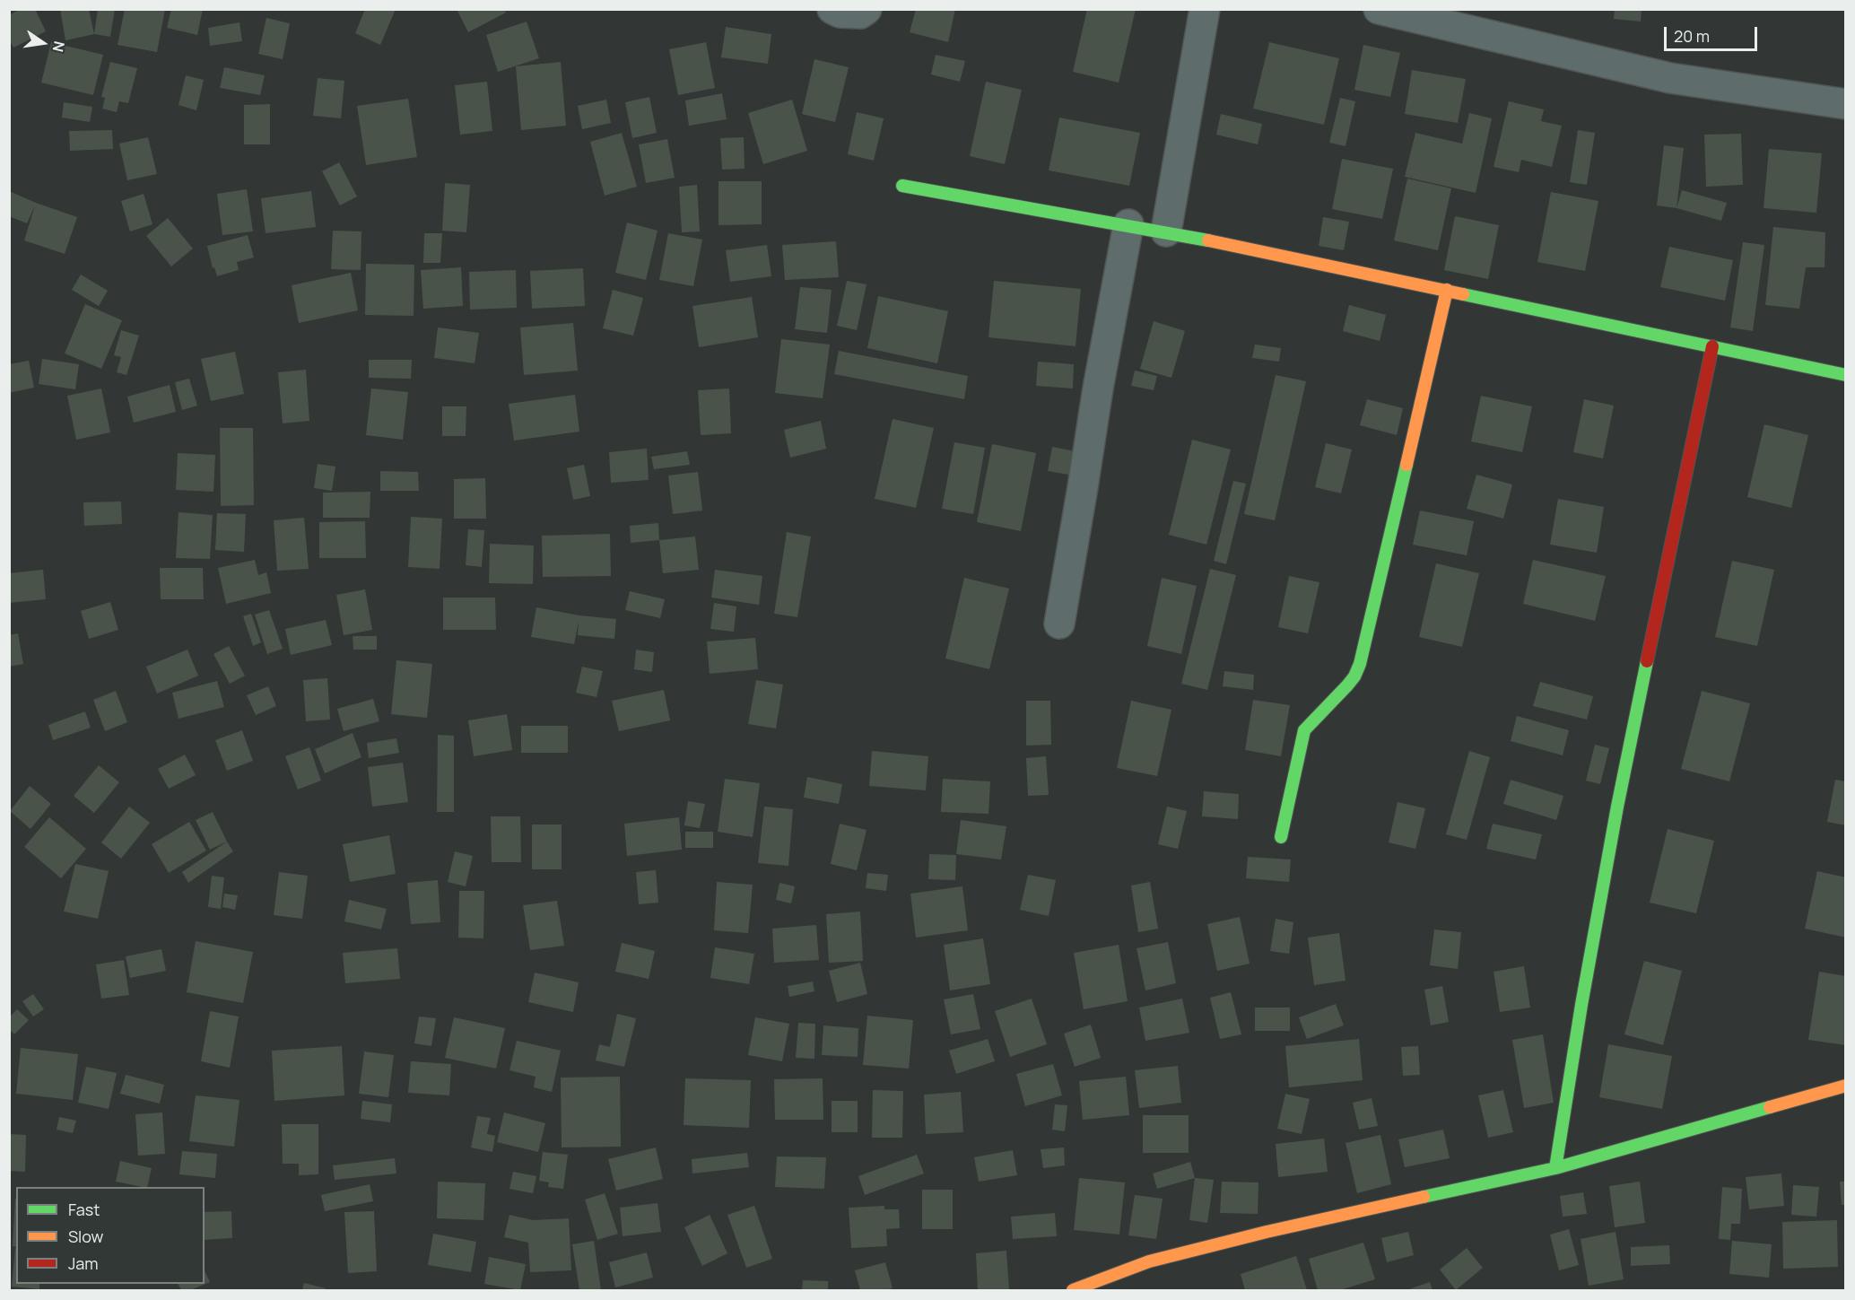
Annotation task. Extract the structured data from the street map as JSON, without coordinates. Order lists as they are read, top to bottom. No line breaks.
{"legend":["Fast","Slow","Jam"],"scale_bar":"20 m","north":"right"}
